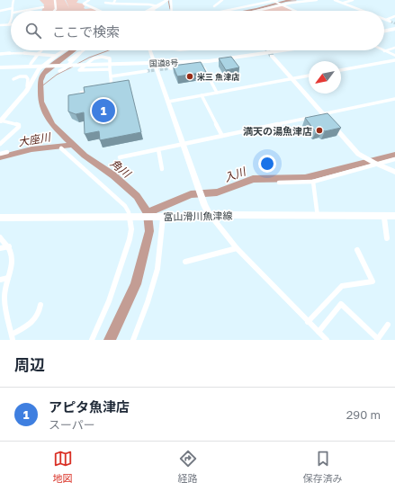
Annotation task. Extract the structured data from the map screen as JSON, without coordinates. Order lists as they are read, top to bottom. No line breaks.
{"streets":{"highway":["国道8号"],"street":["富山滑川魚津線"]},"water":["大座川","角川","入川"],"places":["米三 魚津店","満天の湯魚津店"],"north":"bottom left","page":{"search":"ここで検索","pins":"1","heading":"周辺","list":[{"mark":"1","name":"アピタ魚津店","note":"スーパー","value":"290 m"}],"nav":["地図","経路","保存済み"]}}
